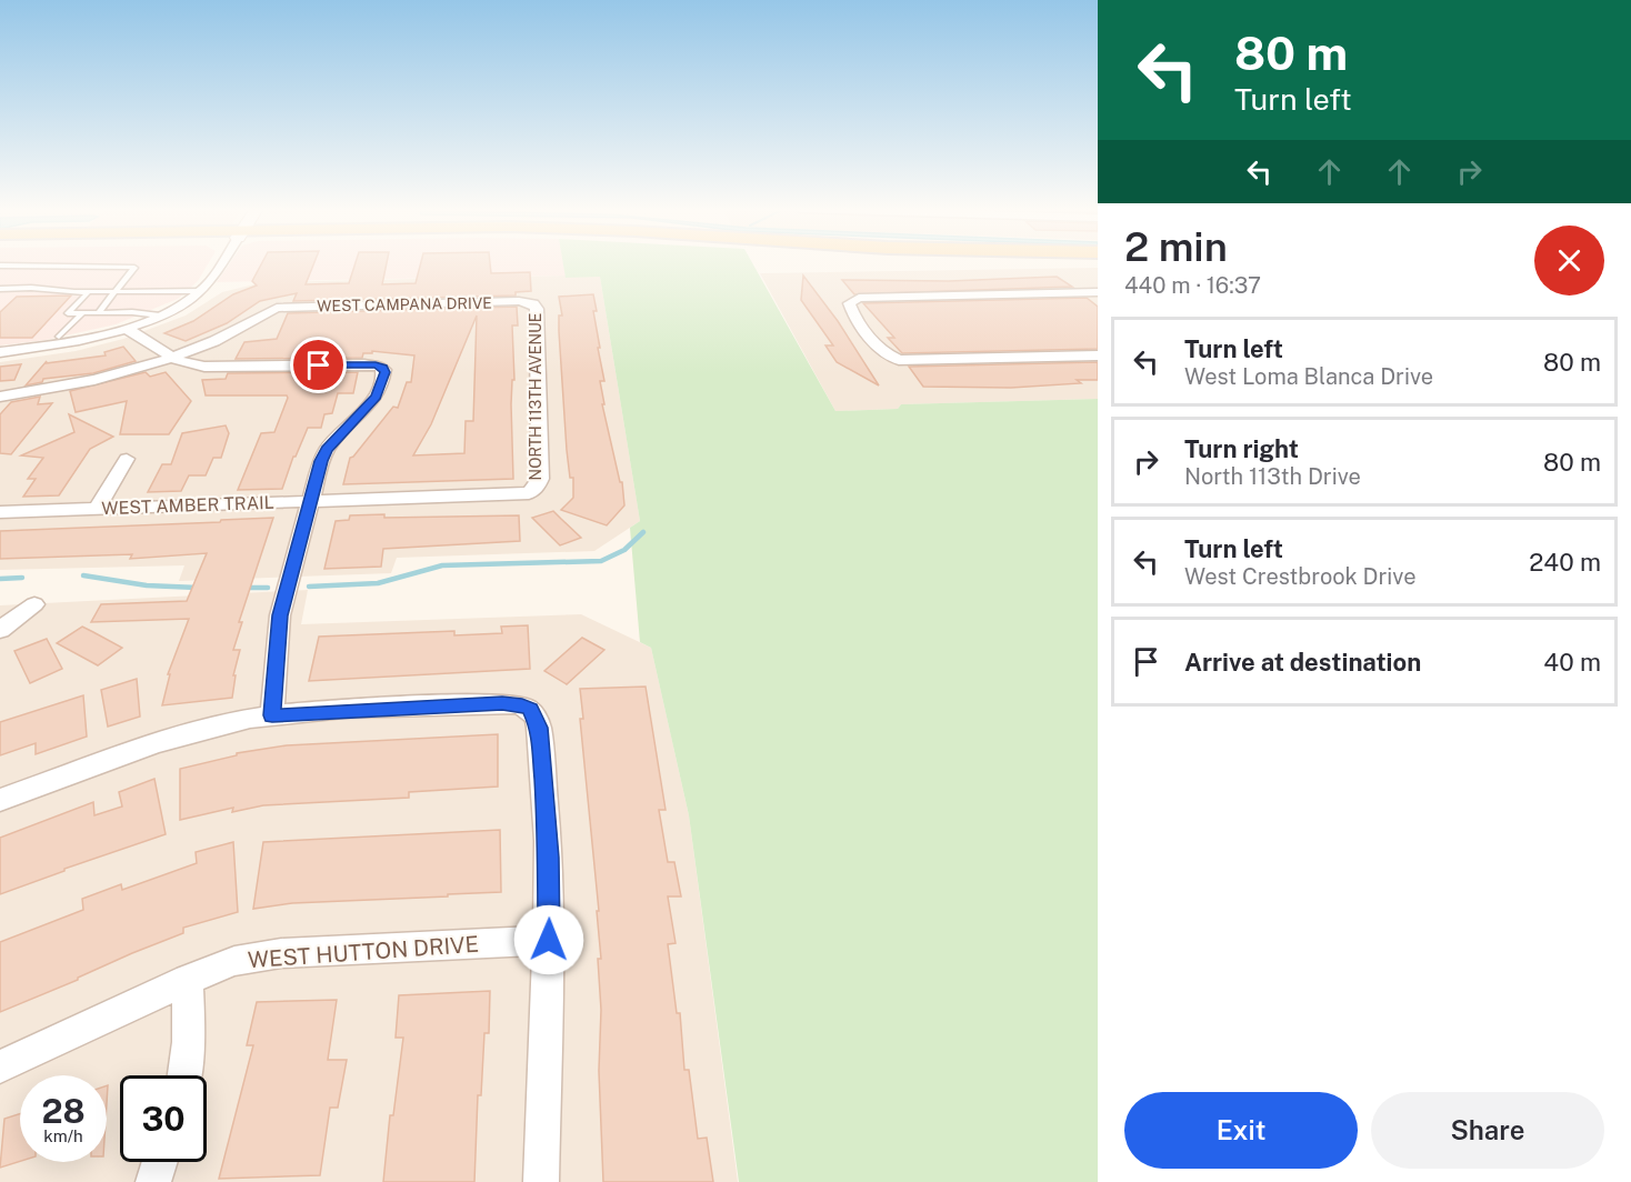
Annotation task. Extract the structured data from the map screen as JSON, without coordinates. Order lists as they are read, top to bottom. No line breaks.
{"streets":{"street":["WEST CAMPANA DRIVE","NORTH 113TH AVENUE","WEST AMBER TRAIL","WEST HUTTON DRIVE"]},"crossings":[["WEST CAMPANA DRIVE","NORTH 113TH AVENUE"],["NORTH 113TH AVENUE","WEST AMBER TRAIL"]],"page":{"turn":["80 m","Turn left"],"heading":["2 min","440 m · 16:37"],"list":[{"name":"Turn left","note":"West Loma Blanca Drive","value":"80 m"},{"name":"Turn right","note":"North 113th Drive","value":"80 m"},{"name":"Turn left","note":"West Crestbrook Drive","value":"240 m"},{"name":"Arrive at destination","value":"40 m"}],"speed":"28 km/h","limit":"30","buttons":["Exit","Share"]}}
